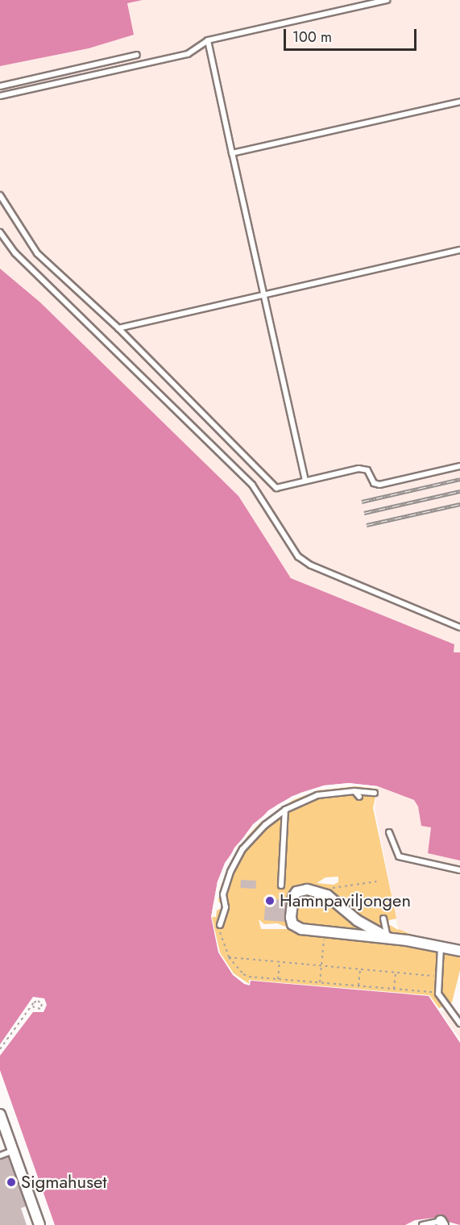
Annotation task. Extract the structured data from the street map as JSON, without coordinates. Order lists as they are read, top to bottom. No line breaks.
{"places":["Hamnpaviljongen","Sigmahuset"],"scale_bar":"100 m"}
